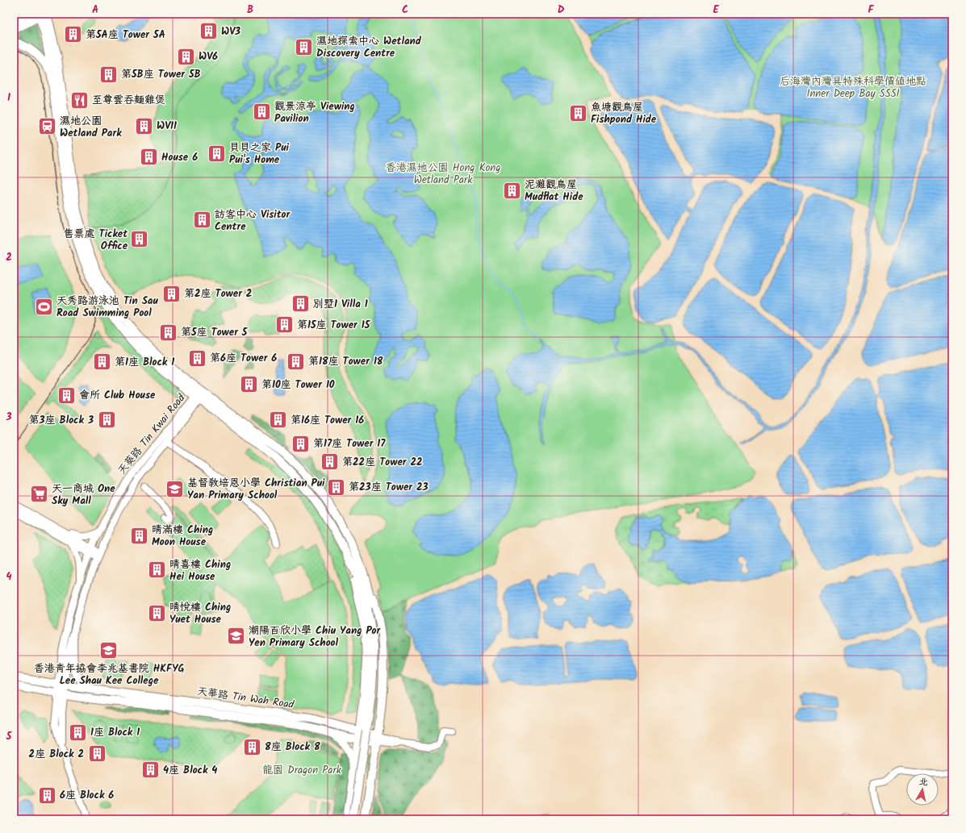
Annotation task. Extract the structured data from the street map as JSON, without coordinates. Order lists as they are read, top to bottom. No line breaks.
{"streets":{"main road":["天華路 Tin Wah Road"],"street":["天葵路 Tin Kwai Road"]},"crossings":[["天葵路 Tin Kwai Road","天華路 Tin Wah Road"]],"parks":["后海灣內灣具特殊科學價值地點 Inner Deep Bay SSSI","香港濕地公園 Hong Kong Wetland Park","龍園 Dragon Park"],"places":{"building":["WV3","第5A座 Tower 5A","濕地探索中心 Wetland Discovery Centre","WV6","第5B座 Tower 5B","觀景涼亭 Viewing Pavilion","魚塘觀鳥屋 Fishpond Hide","WV11","貝貝之家 Pui Pui's Home","House 6","泥灘觀鳥屋 Mudflat Hide","訪客中心 Visitor Centre","售票處 Ticket Office","第2座 Tower 2","別墅1 Villa 1","第15座 Tower 15","第5座 Tower 5","第6座 Tower 6","第18座 Tower 18","第1座 Block 1","第10座 Tower 10","會所 Club House","第3座 Block 3","第16座 Tower 16","第17座 Tower 17","第22座 Tower 22","第23座 Tower 23","晴滿樓 Ching Moon House","晴喜樓 Ching Hei House","晴悅樓 Ching Yuet House","1座 Block 1","8座 Block 8","2座 Block 2","4座 Block 4","6座 Block 6"],"restaurant":["至尊雲吞麵雞煲"],"station":["濕地公園 Wetland Park"],"sports":["天秀路游泳池 Tin Sau Road Swimming Pool"],"school or university":["基督教培恩小學 Christian Pui Yan Primary School","潮陽百欣小學 Chiu Yang Por Yen Primary School","香港青年拹會李兆基書院 HKFYG Lee Shau Kee College"],"supermarket":["天一商城 One Sky Mall"]},"north":"top","grid":{"columns":["A","B","C","D","E","F"],"rows":["1","2","3","4","5"]}}
